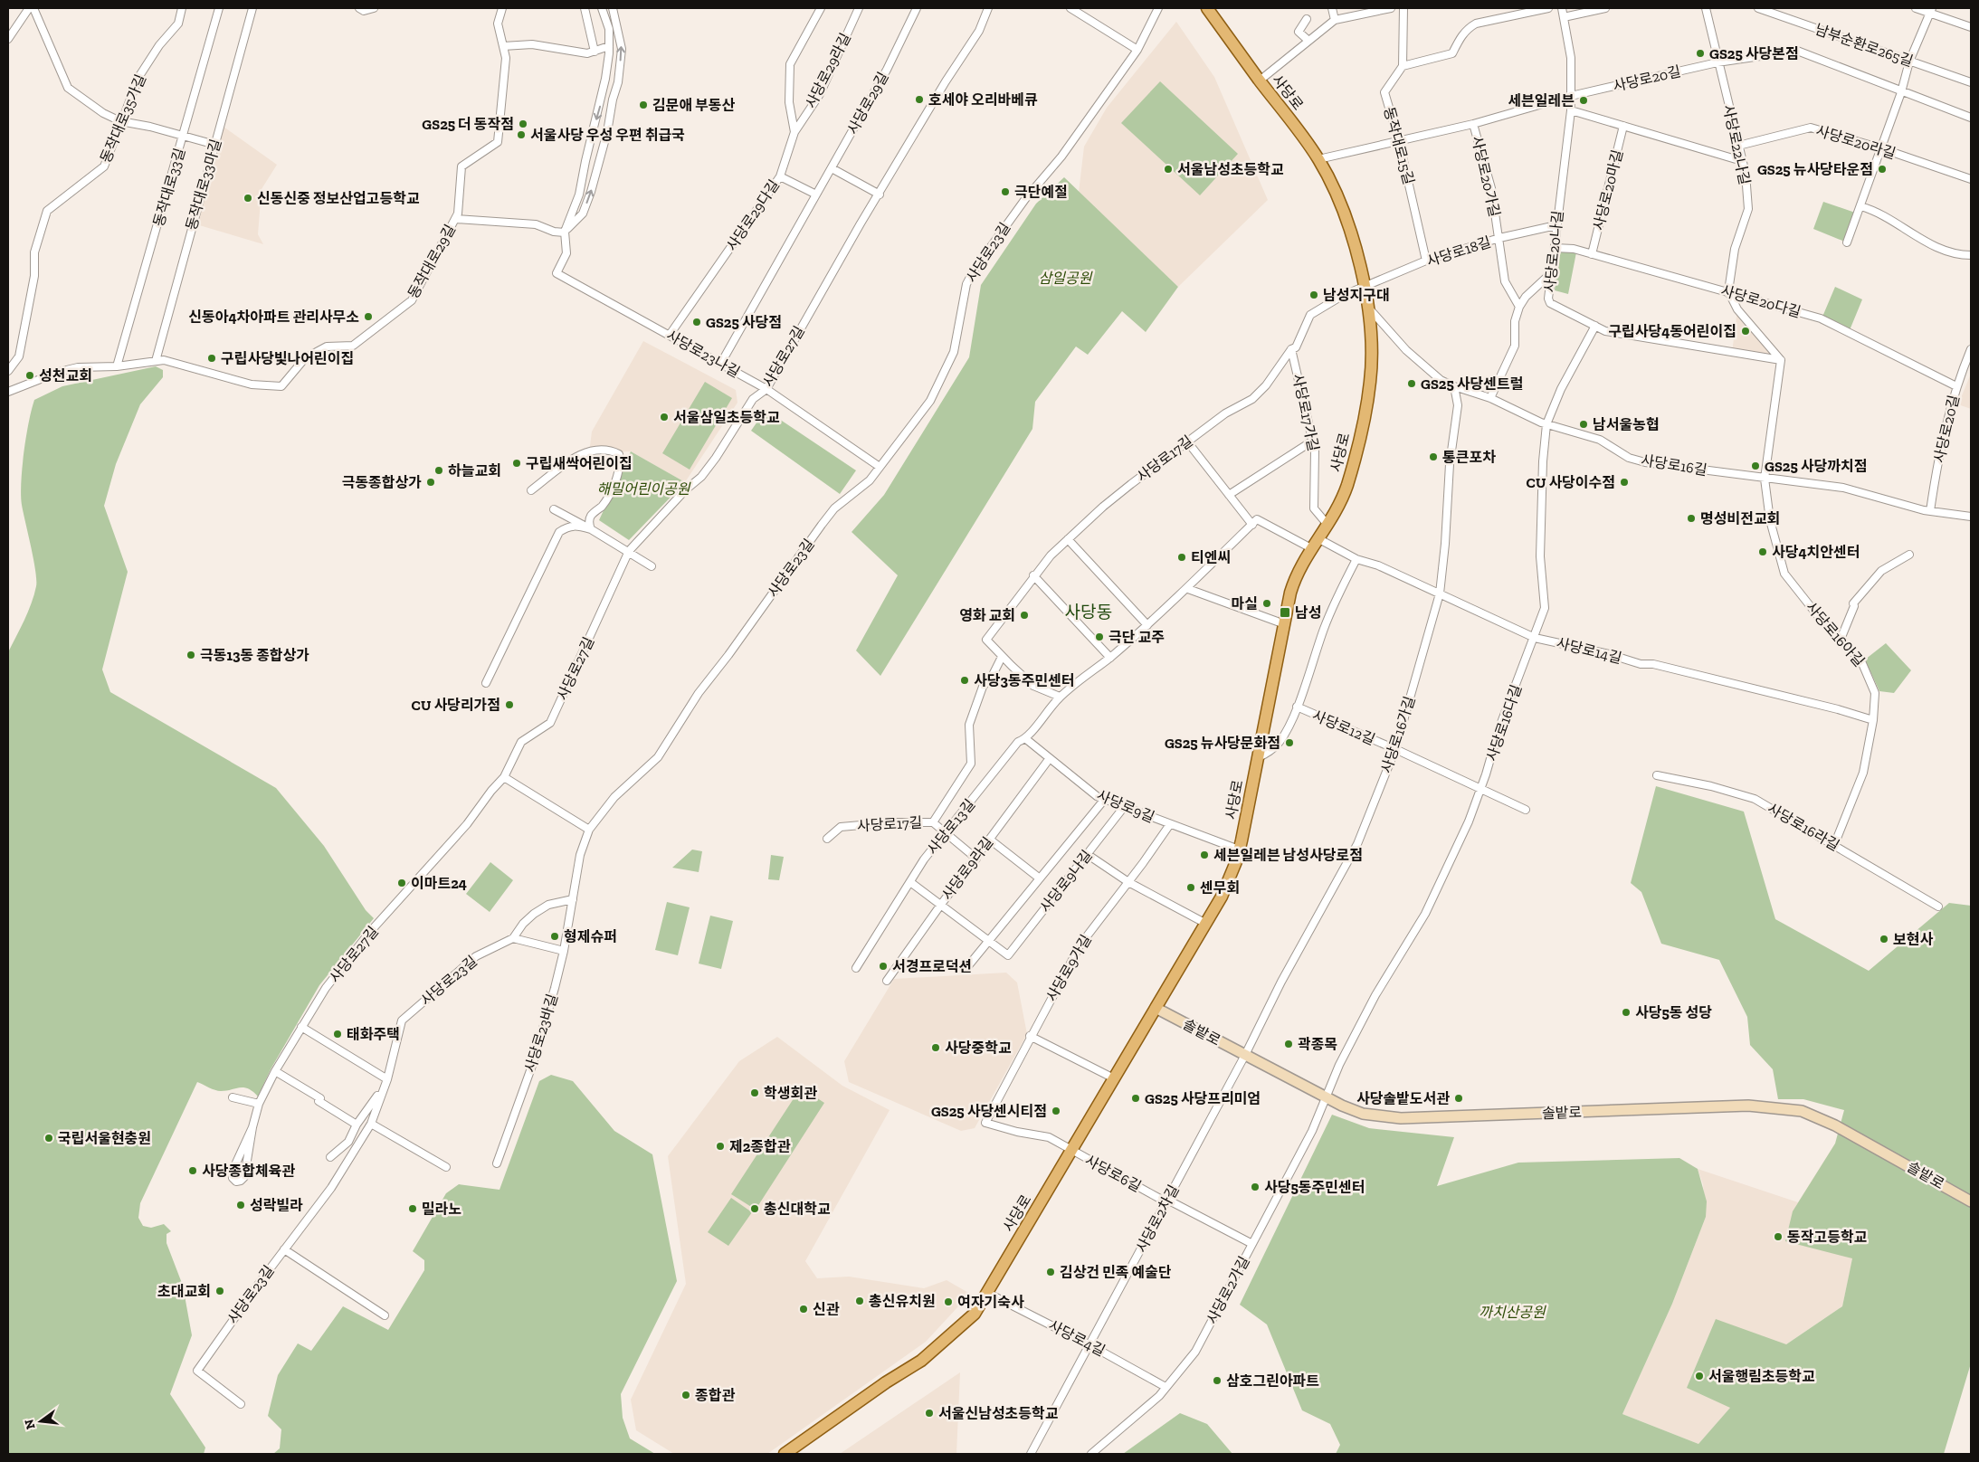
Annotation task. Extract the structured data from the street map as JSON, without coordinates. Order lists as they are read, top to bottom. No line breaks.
{"streets":{"main road":["사당로"],"street":["남부순환로265길","사당로29라길","사당로20길","사당로29길","동작대로35가길","사당로20라길","사당로22나길","동작대로15길","사당로20가길","동작대로33마길","동작대로33길","사당로20마길","사당로29다길","사당로18길","사당로20나길","사당로23길","동작대로29길","사당로20다길","사당로23나길","사당로27길","사당로17가길","사당로17길","사당로16길","사당로16아길","사당로14길","사당로16다길","사당로12길","사당로16가길","사당로9길","사당로13길","사당로16라길","사당로9라길","사당로9나길","사당로9가길","솔밭로","사당로23바길","사당로6길","사당로2차길","사당로2가길","사당로4길"]},"crossings":[["사당로29라길","사당로29다길"],["사당로20길","사당로"],["사당로20길","사당로22나길"],["사당로20길","동작대로15길"],["사당로20길","사당로20가길"],["사당로20길","사당로20나길"],["사당로20길","사당로20다길"],["사당로20길","사당로16길"],["사당로","사당로18길"],["사당로","사당로17가길"],["사당로","사당로17길"],["사당로","사당로16길"],["사당로","사당로14길"],["사당로","사당로12길"],["사당로","사당로9길"],["사당로","솔밭로"],["사당로","사당로6길"],["사당로","사당로4길"],["사당로29길","사당로23나길"],["사당로20라길","사당로22나길"],["사당로22나길","사당로20다길"],["동작대로15길","사당로18길"],["사당로20가길","사당로18길"],["동작대로33마길","동작대로29길"],["동작대로33길","동작대로29길"],["사당로20마길","사당로20다길"],["사당로29다길","사당로23나길"],["사당로18길","사당로20나길"],["사당로18길","사당로17길"],["사당로20나길","사당로20다길"],["사당로20나길","사당로16다길"],["사당로23길","사당로23나길"],["사당로23길","사당로23바길"],["사당로23나길","사당로27길"],["사당로17가길","사당로17길"],["사당로16길","사당로16아길"],["사당로16길","사당로16다길"],["사당로16길","사당로16가길"],["사당로16아길","사당로14길"],["사당로16아길","사당로16라길"],["사당로14길","사당로16다길"],["사당로14길","사당로16가길"],["사당로16다길","사당로12길"],["사당로16다길","솔밭로"],["사당로16다길","사당로2가길"],["사당로12길","사당로16가길"],["사당로16가길","솔밭로"],["사당로16가길","사당로2차길"],["사당로9길","사당로13길"],["사당로9길","사당로9라길"],["사당로9길","사당로9나길"],["사당로9길","사당로9가길"],["사당로9가길","사당로6길"],["솔밭로","사당로2차길"],["솔밭로","사당로2가길"],["사당로6길","사당로2차길"],["사당로6길","사당로2가길"],["사당로2차길","사당로4길"],["사당로2가길","사당로4길"]],"districts":["사당동"],"parks":["삼일공원","해밀어린이공원","까치산공원"],"places":{"other":["GS25 사당본점","호세야 오리바베큐","세븐일레븐","김문애 부동산","GS25 더 동작점","서울사당 우성 우편 취급국","서울남성초등학교","GS25 뉴사당타운점","극단예절","신동신중 정보산업고등학교","남성지구대","신동아4차아파트 관리사무소","GS25 사당점","구립사당4동어린이집","구립사당빛나어린이집","성천교회","GS25 사당센트럴","서울삼일초등학교","남서울농협","통큰포차","구립새싹어린이집","GS25 사당까치점","하늘교회","극동종합상가","CU 사당이수점","명성비전교회","사당4치안센터","티엔씨","마실","영화 교회","극단 교주","극동13동 종합상가","사당3동주민센터","CU 사당리가점","GS25 뉴사당문화점","세븐일레븐 남성사당로점","이마트24","센무회","형제슈퍼","보현사","서경프로덕션","사당5동 성당","태화주택","곽종목","사당중학교","학생회관","GS25 사당프리미엄","사당솔밭도서관","GS25 사당센시티점","국립서울현충원","제2종합관","사당종합체육관","사당5동주민센터","성락빌라","밀라노","총신대학교","동작고등학교","김상건 민족 예술단","초대교회","총신유치원","여자기숙사","신관","서울행림초등학교","삼호그린아파트","종합관","서울신남성초등학교"],"transit":["남성"]},"north":"left"}
